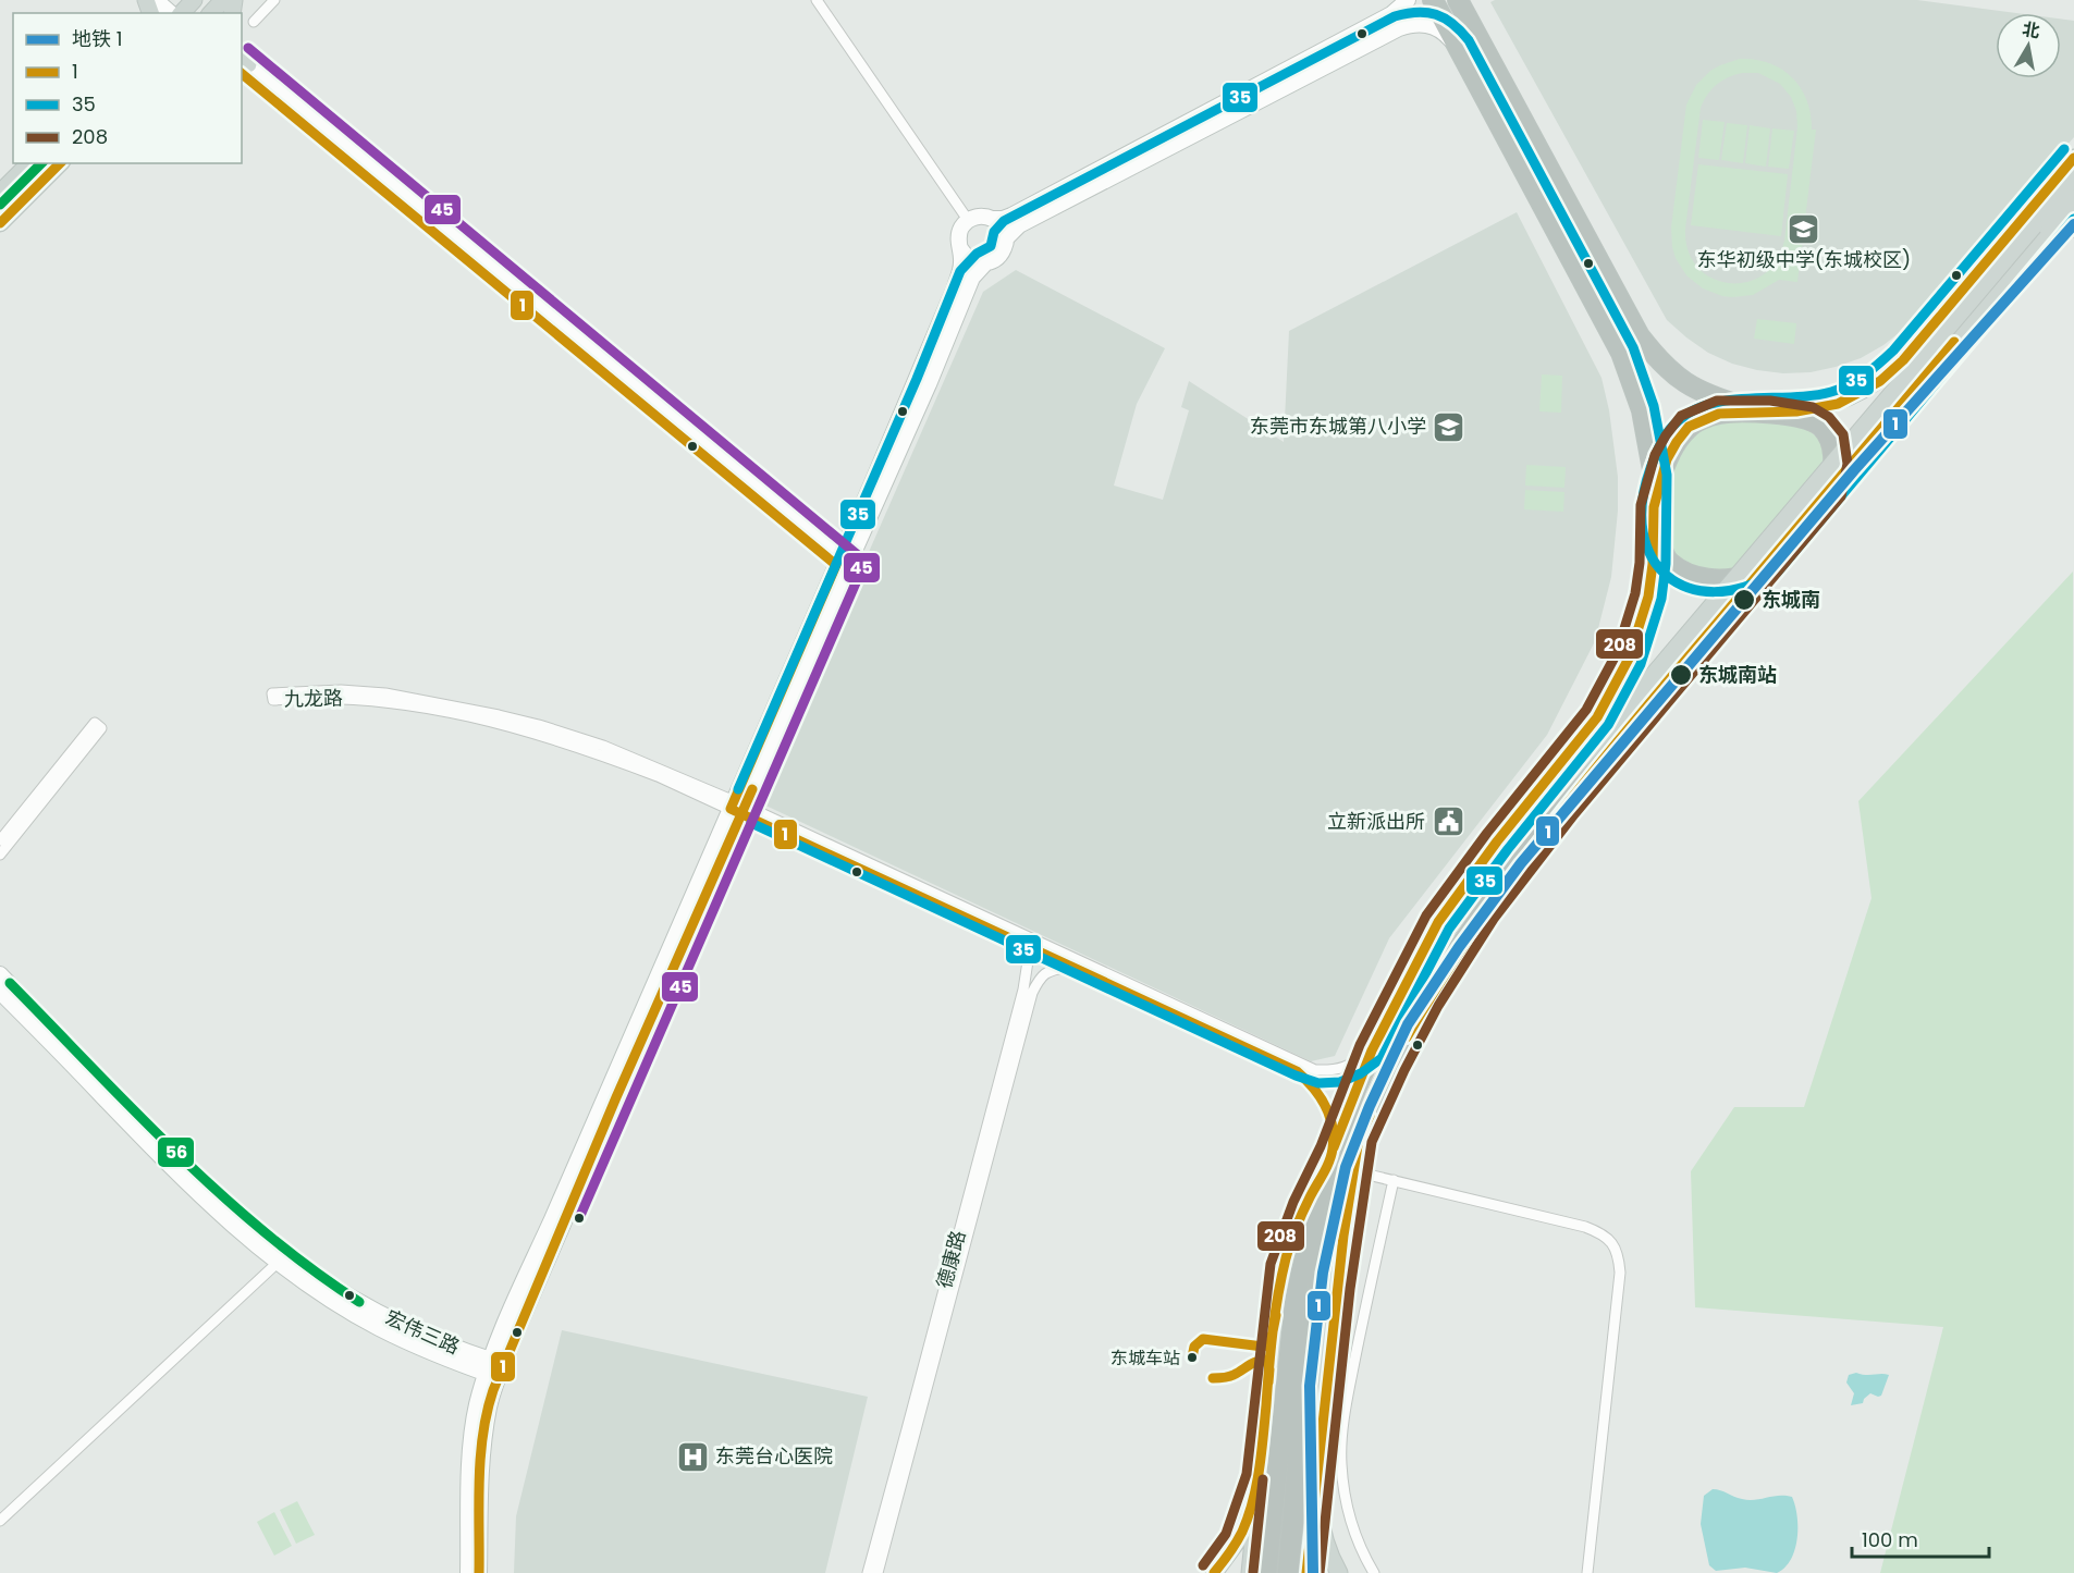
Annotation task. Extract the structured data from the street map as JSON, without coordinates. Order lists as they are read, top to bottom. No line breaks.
{"streets":{"main road":["宏伟三路"],"street":["九龙路","德康路"]},"crossings":[["九龙路","德康路"]],"places":{"school or university":["东华初级中学(东城校区)","东莞市东城第八小学"],"other":["东城南","东城南站","东城车站"],"public building":["立新派出所"],"hospital":["东莞台心医院"]},"lines":["transit line 35","transit line 45","transit line 1","transit line 56","metro line 1","transit line 208"],"legend":["地铁 1","1","35","208"],"scale_bar":"100 m","north":"top"}
